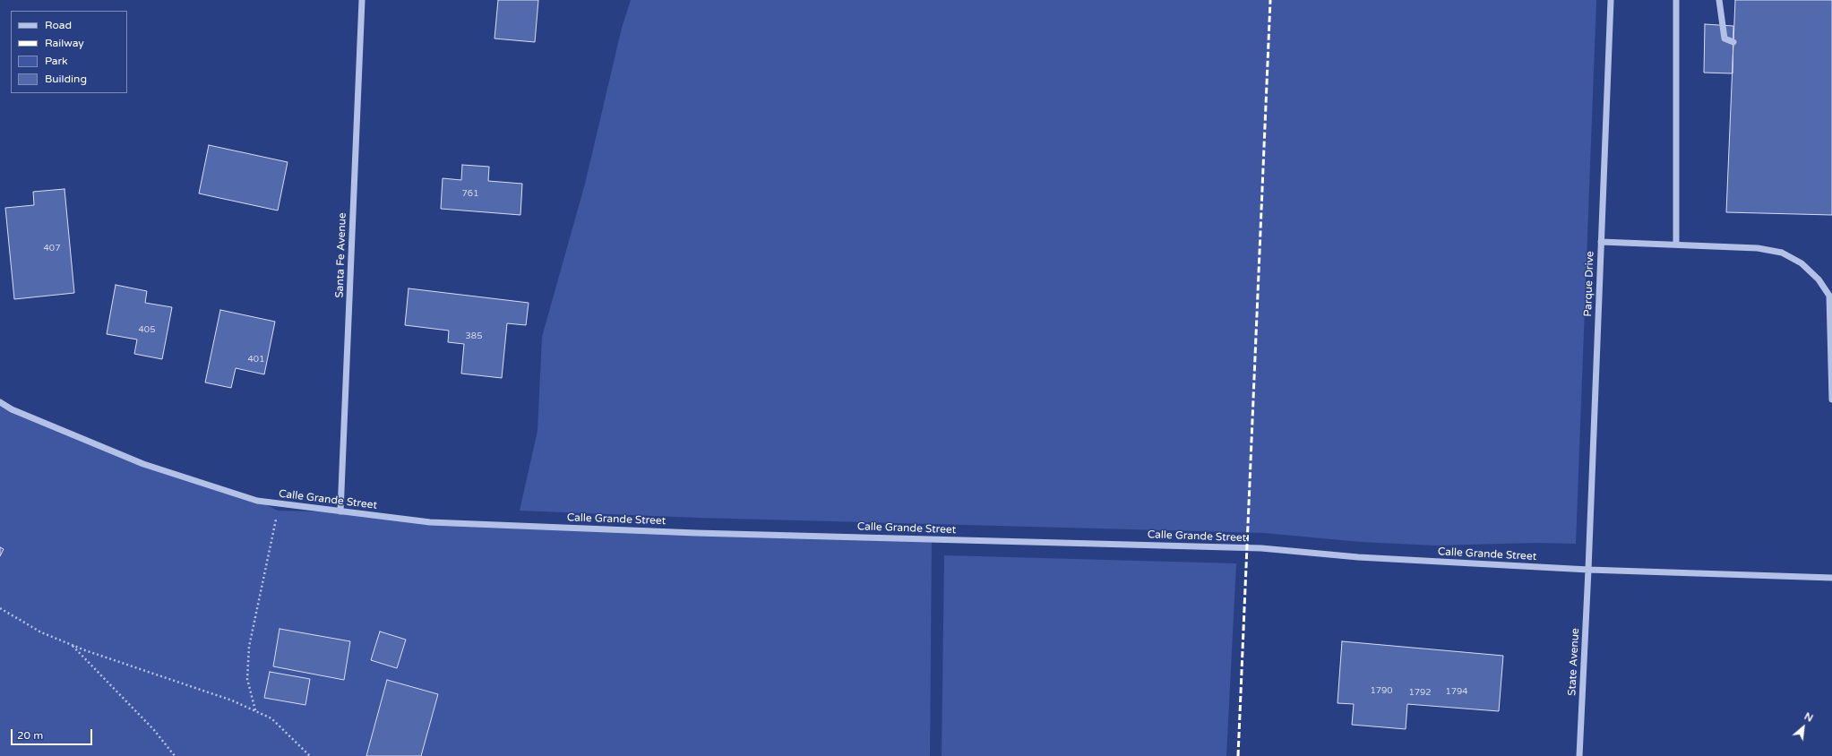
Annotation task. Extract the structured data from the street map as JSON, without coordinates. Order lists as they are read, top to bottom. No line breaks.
{"streets":{"street":["Santa Fe Avenue","Parque Drive","Calle Grande Street","State Avenue"]},"crossings":[["Santa Fe Avenue","Calle Grande Street"],["Parque Drive","Calle Grande Street"],["Parque Drive","State Avenue"],["Calle Grande Street","State Avenue"]],"house_numbers":["761","407","405","385","401","1790","1794","1792"],"legend":["Road","Railway","Park","Building"],"scale_bar":"20 m","north":"top right"}
